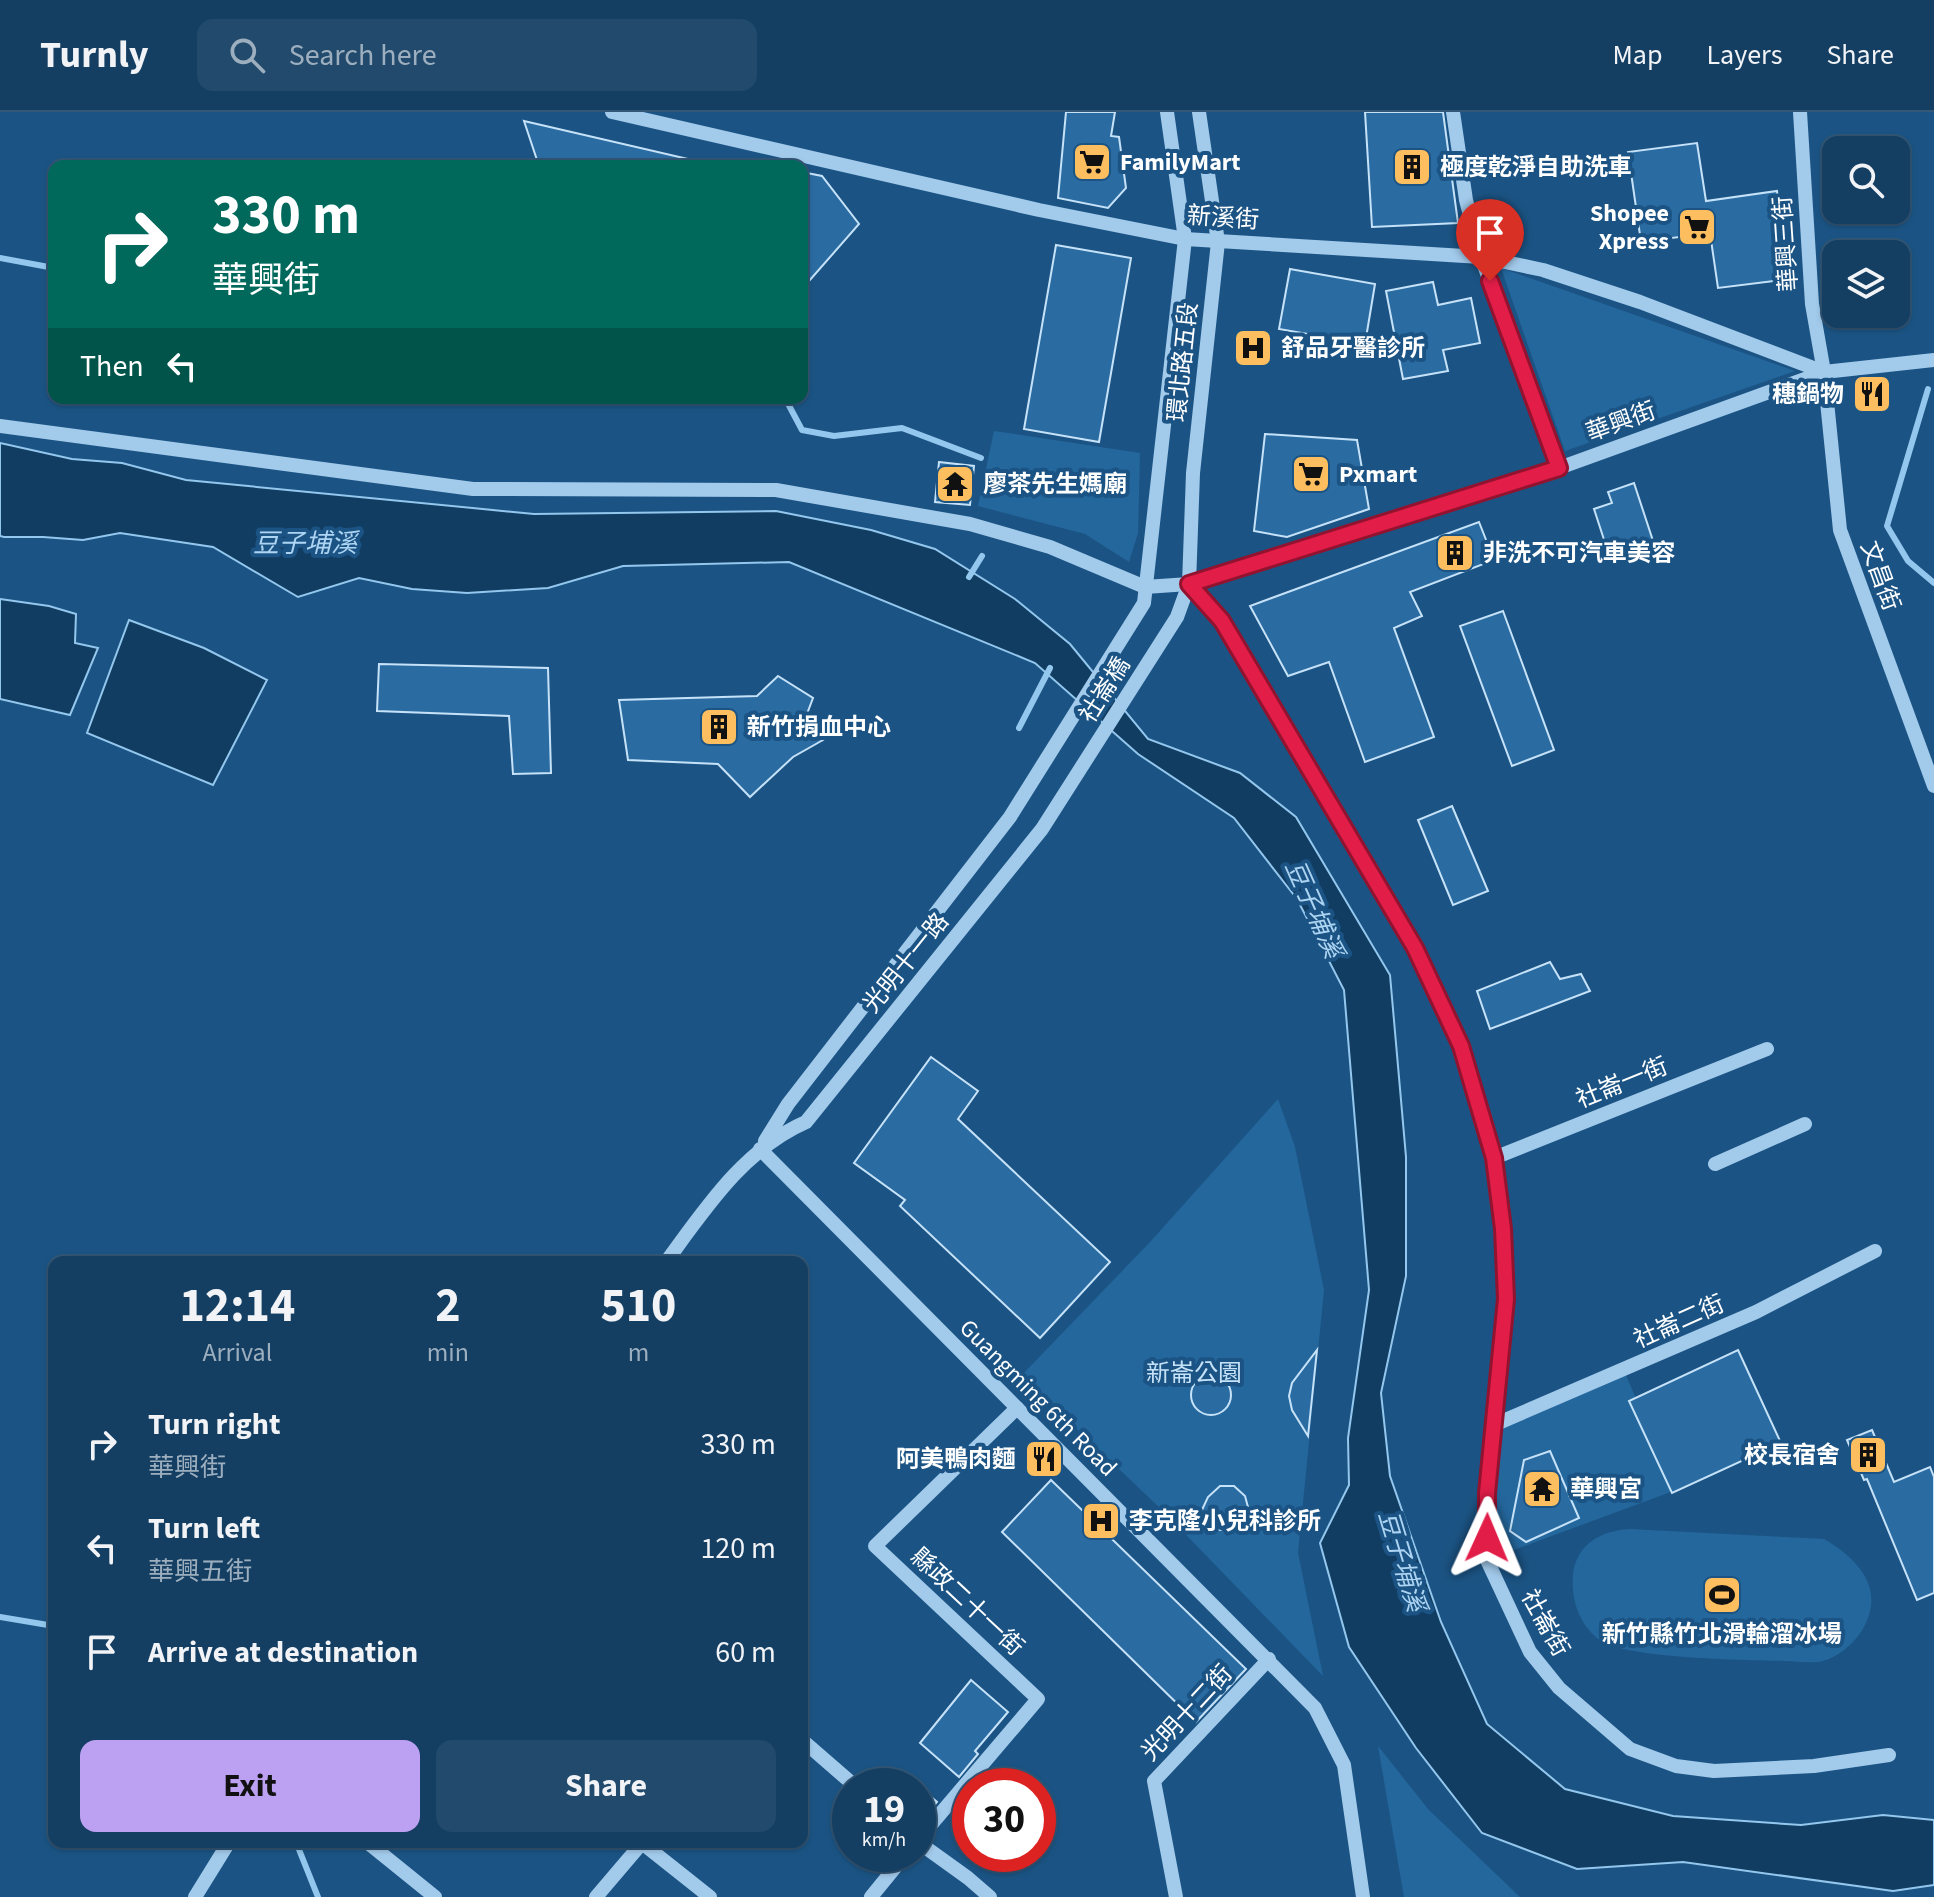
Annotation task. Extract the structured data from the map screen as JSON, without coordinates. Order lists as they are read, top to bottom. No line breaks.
{"streets":{"street":["新溪街","華興三街","環北路五段","華興街","文昌街","社崙橋","光明十一路","社崙一街","社崙二街","Guangming 6th Road","縣政二十一街","社崙街","光明十二街"]},"crossings":[["新溪街","華興三街"],["新溪街","環北路五段"],["新溪街","華興街"],["新溪街","文昌街"],["華興三街","華興街"],["華興三街","文昌街"],["環北路五段","華興街"],["環北路五段","社崙橋"],["環北路五段","社崙街"],["華興街","文昌街"],["華興街","社崙街"],["社崙橋","光明十一路"],["光明十一路","Guangming 6th Road"],["社崙一街","社崙街"],["社崙二街","社崙街"],["Guangming 6th Road","縣政二十一街"],["Guangming 6th Road","光明十二街"]],"water":["豆子埔溪"],"parks":["新崙公園"],"places":{"supermarket":["FamilyMart","Shopee Xpress","Pxmart"],"building":["極度乾淨自助洗車","非洗不可汽車美容","新竹捐血中心","校長宿舍"],"hospital":["舒品牙醫診所","李克隆小兒科診所"],"restaurant":["穗鍋物","阿美鴨肉麵"],"temple":["廖茶先生媽廟","華興宮"],"sports":["新竹縣竹北滑輪溜冰場"]},"page":{"header":"Turnly","search":"Search here","nav":["Map","Layers","Share"],"turn":["330 m","華興街"],"then":"Then","eta":["12:14","Arrival","2","min","510","m"],"list":[{"name":"Turn right","note":"華興街","value":"330 m"},{"name":"Turn left","note":"華興五街","value":"120 m"},{"name":"Arrive at destination","value":"60 m"}],"buttons":["Exit","Share"],"speed":"19 km/h","limit":"30"}}
